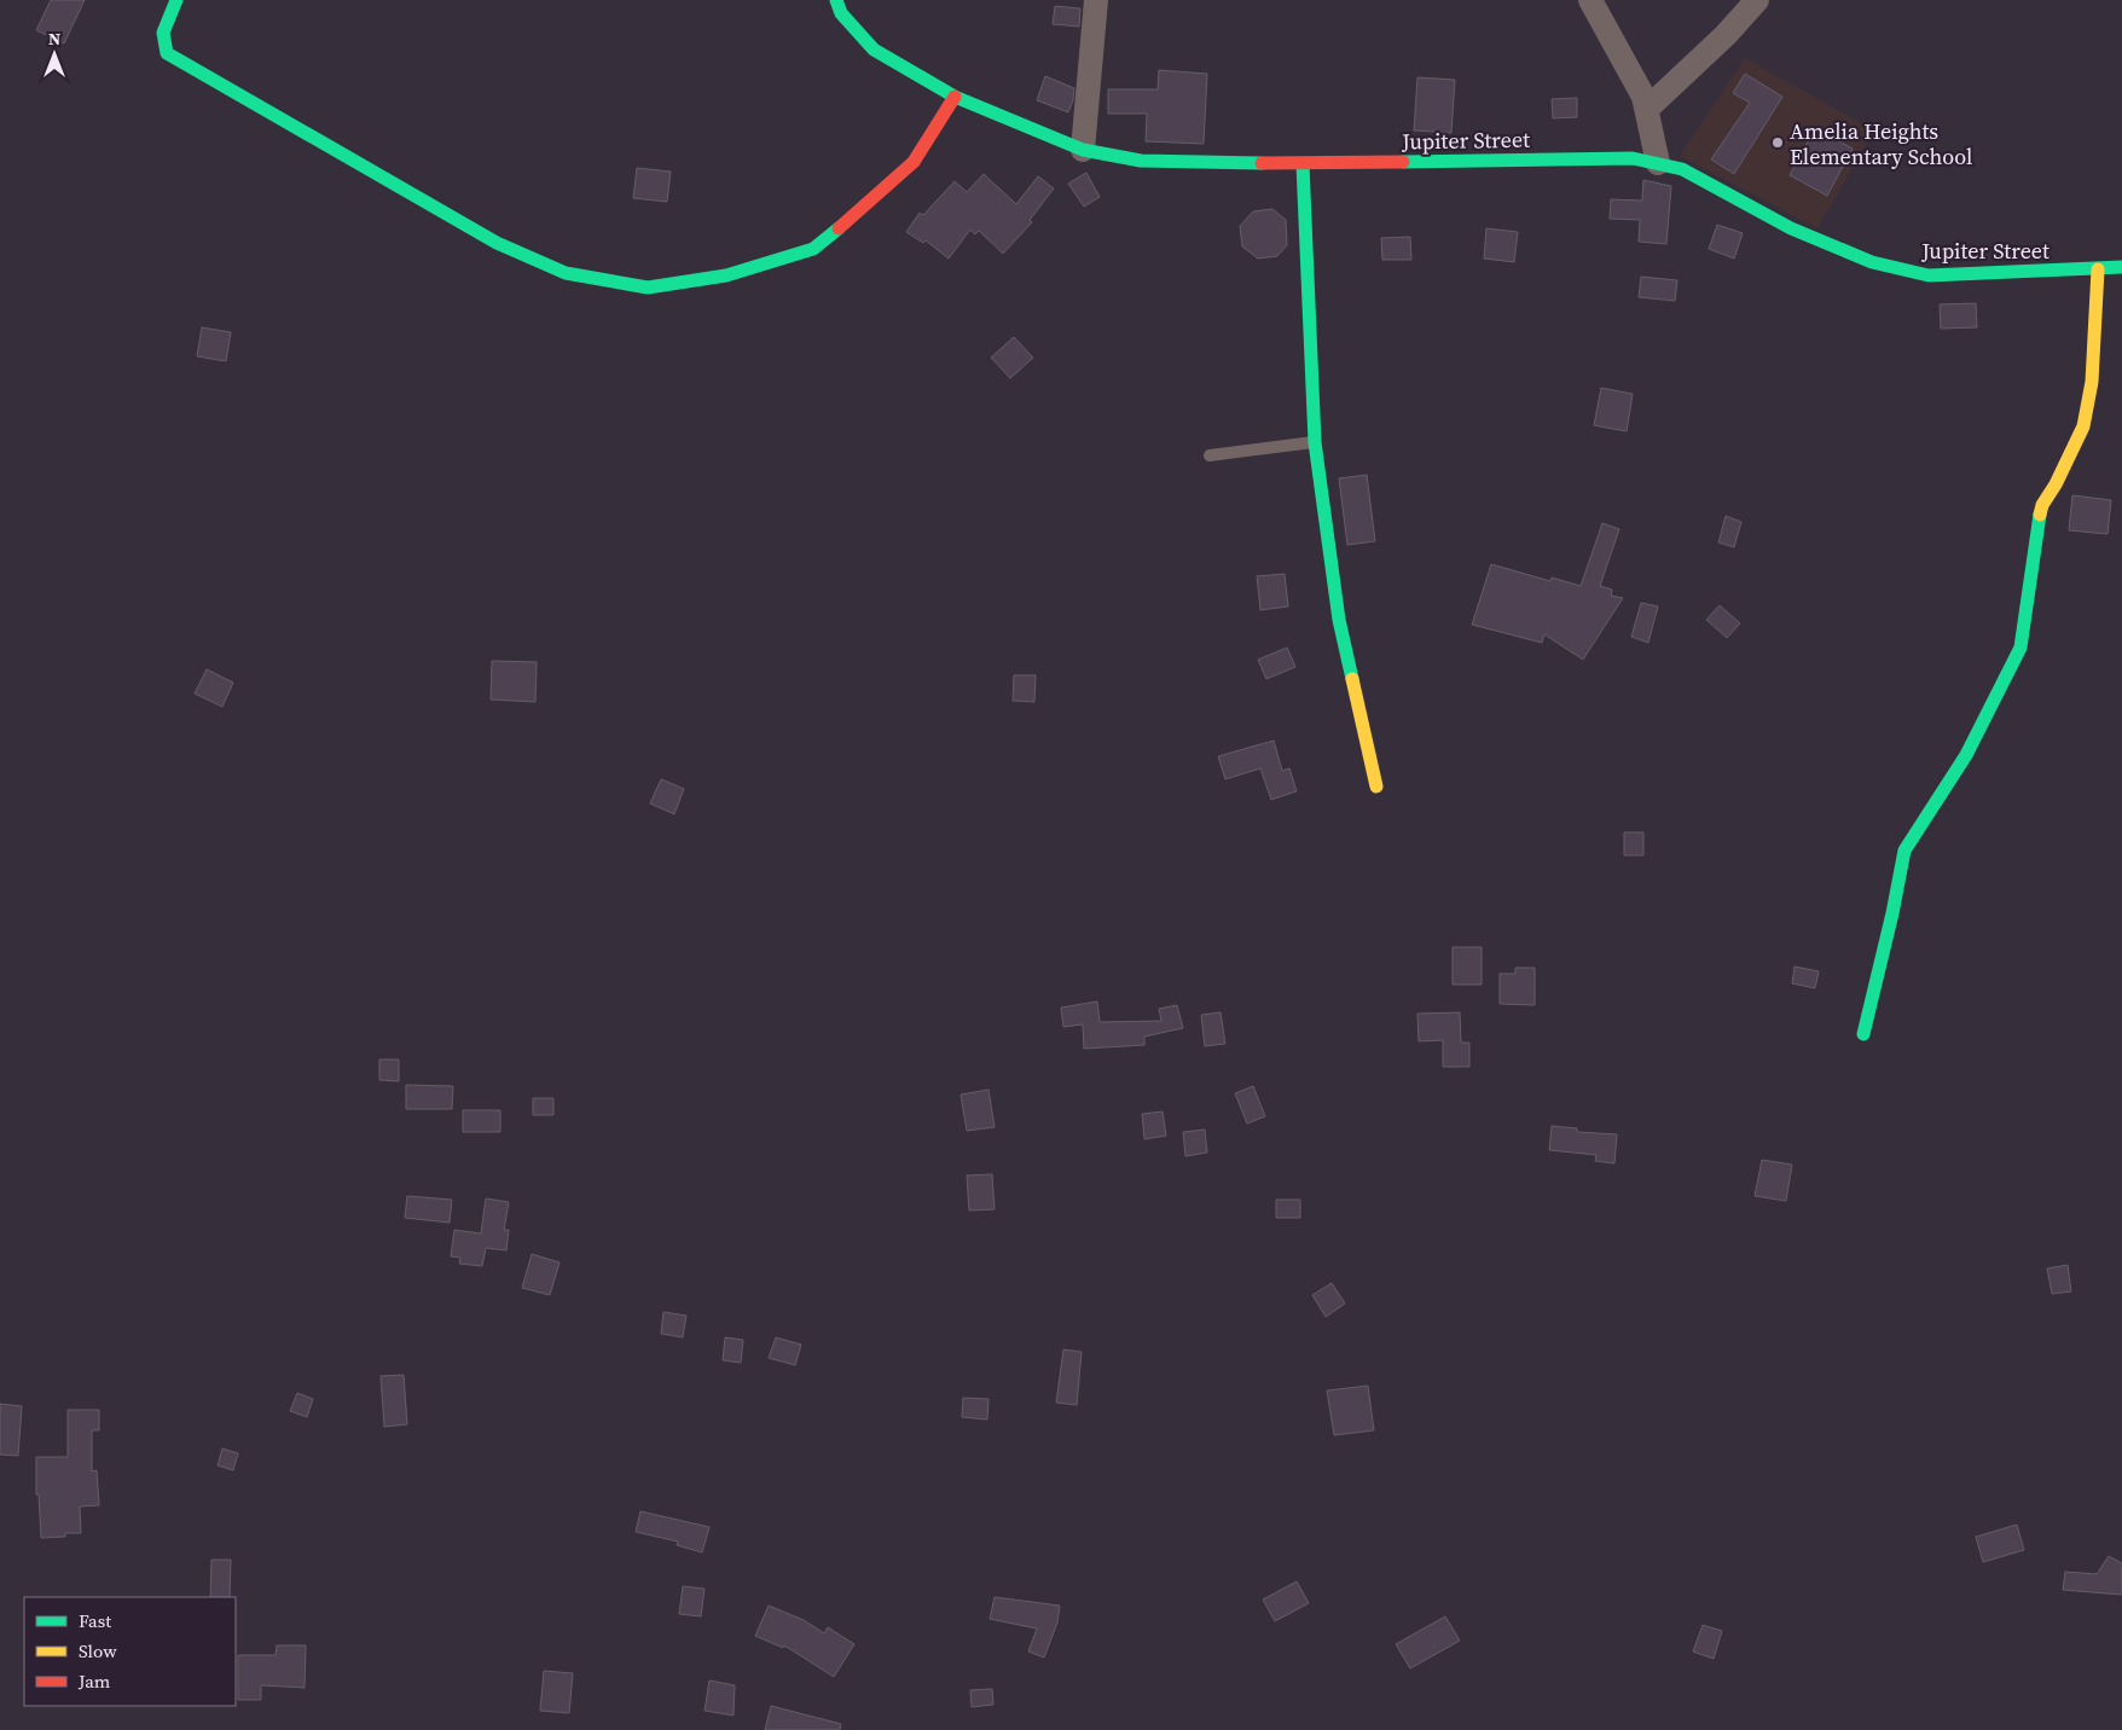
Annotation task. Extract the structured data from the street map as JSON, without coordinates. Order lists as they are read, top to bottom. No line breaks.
{"streets":{"street":["Jupiter Street"]},"places":["Amelia Heights Elementary School"],"legend":["Fast","Slow","Jam"],"north":"top"}
